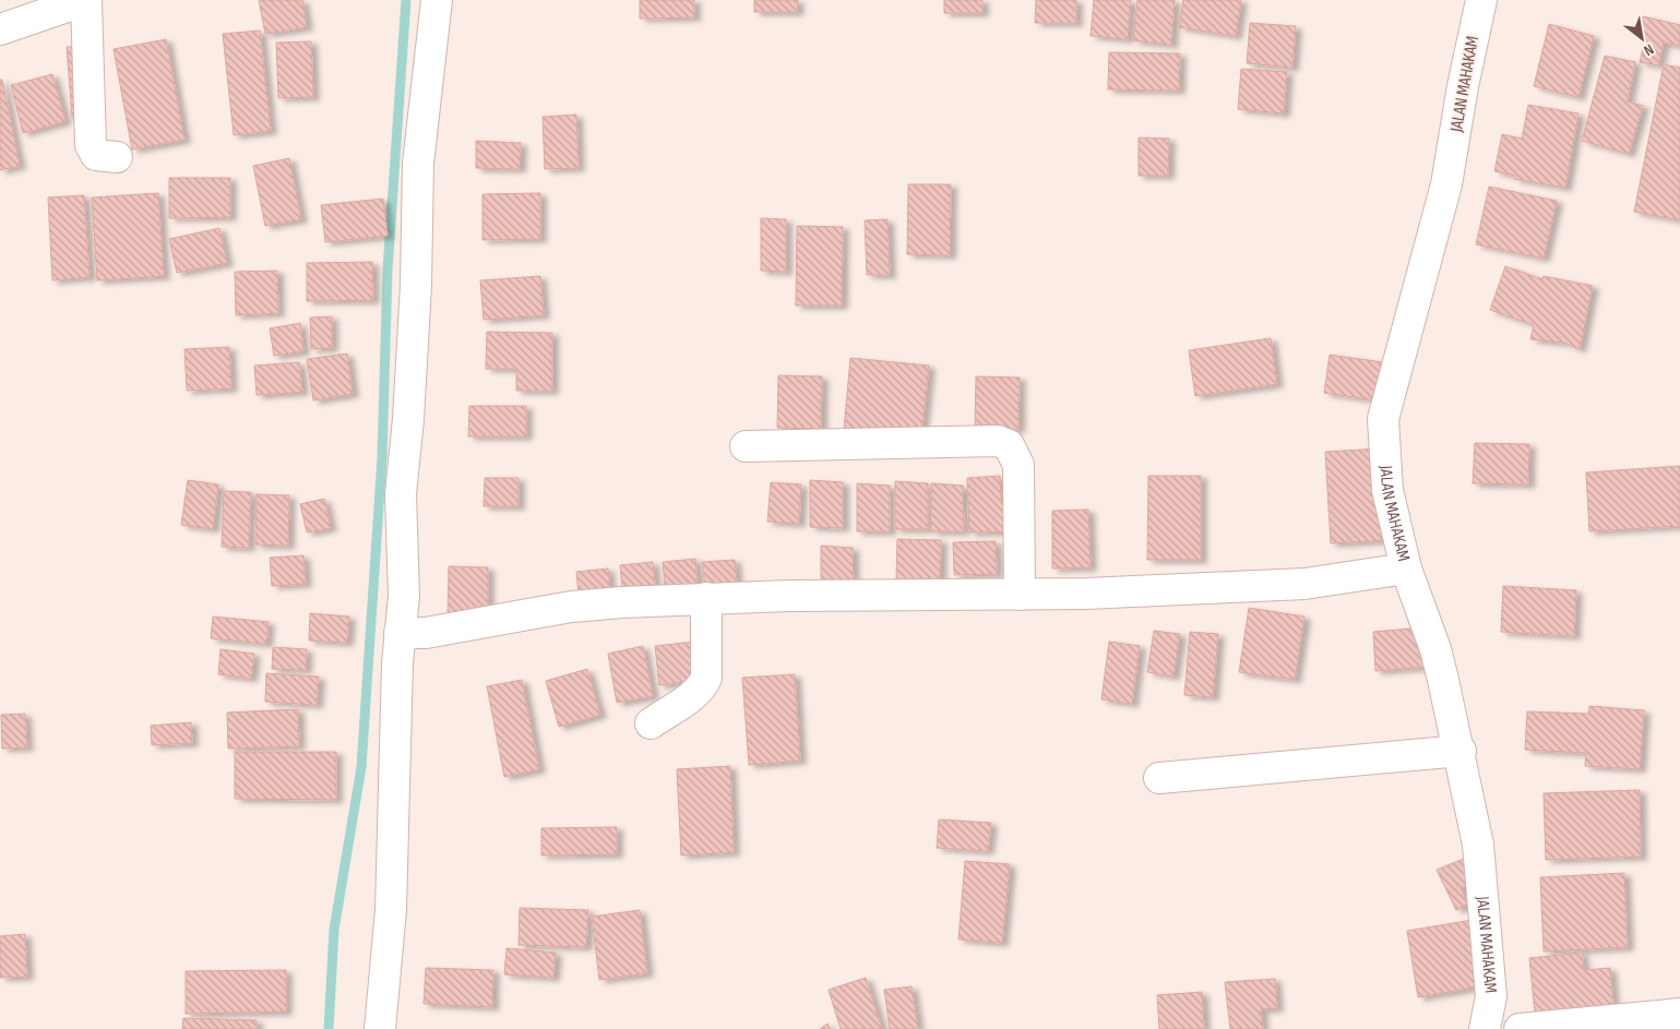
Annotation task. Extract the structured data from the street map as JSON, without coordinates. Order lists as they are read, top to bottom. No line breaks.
{"streets":{"street":["JALAN MAHAKAM"]},"north":"bottom right"}
